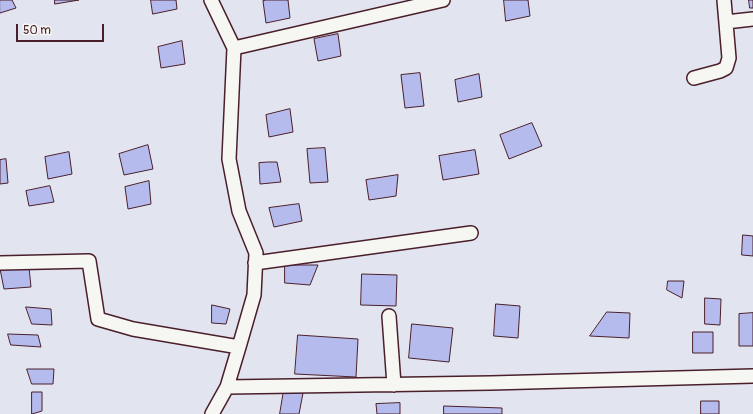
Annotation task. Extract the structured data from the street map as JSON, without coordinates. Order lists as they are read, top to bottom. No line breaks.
{"scale_bar":"50 m"}
